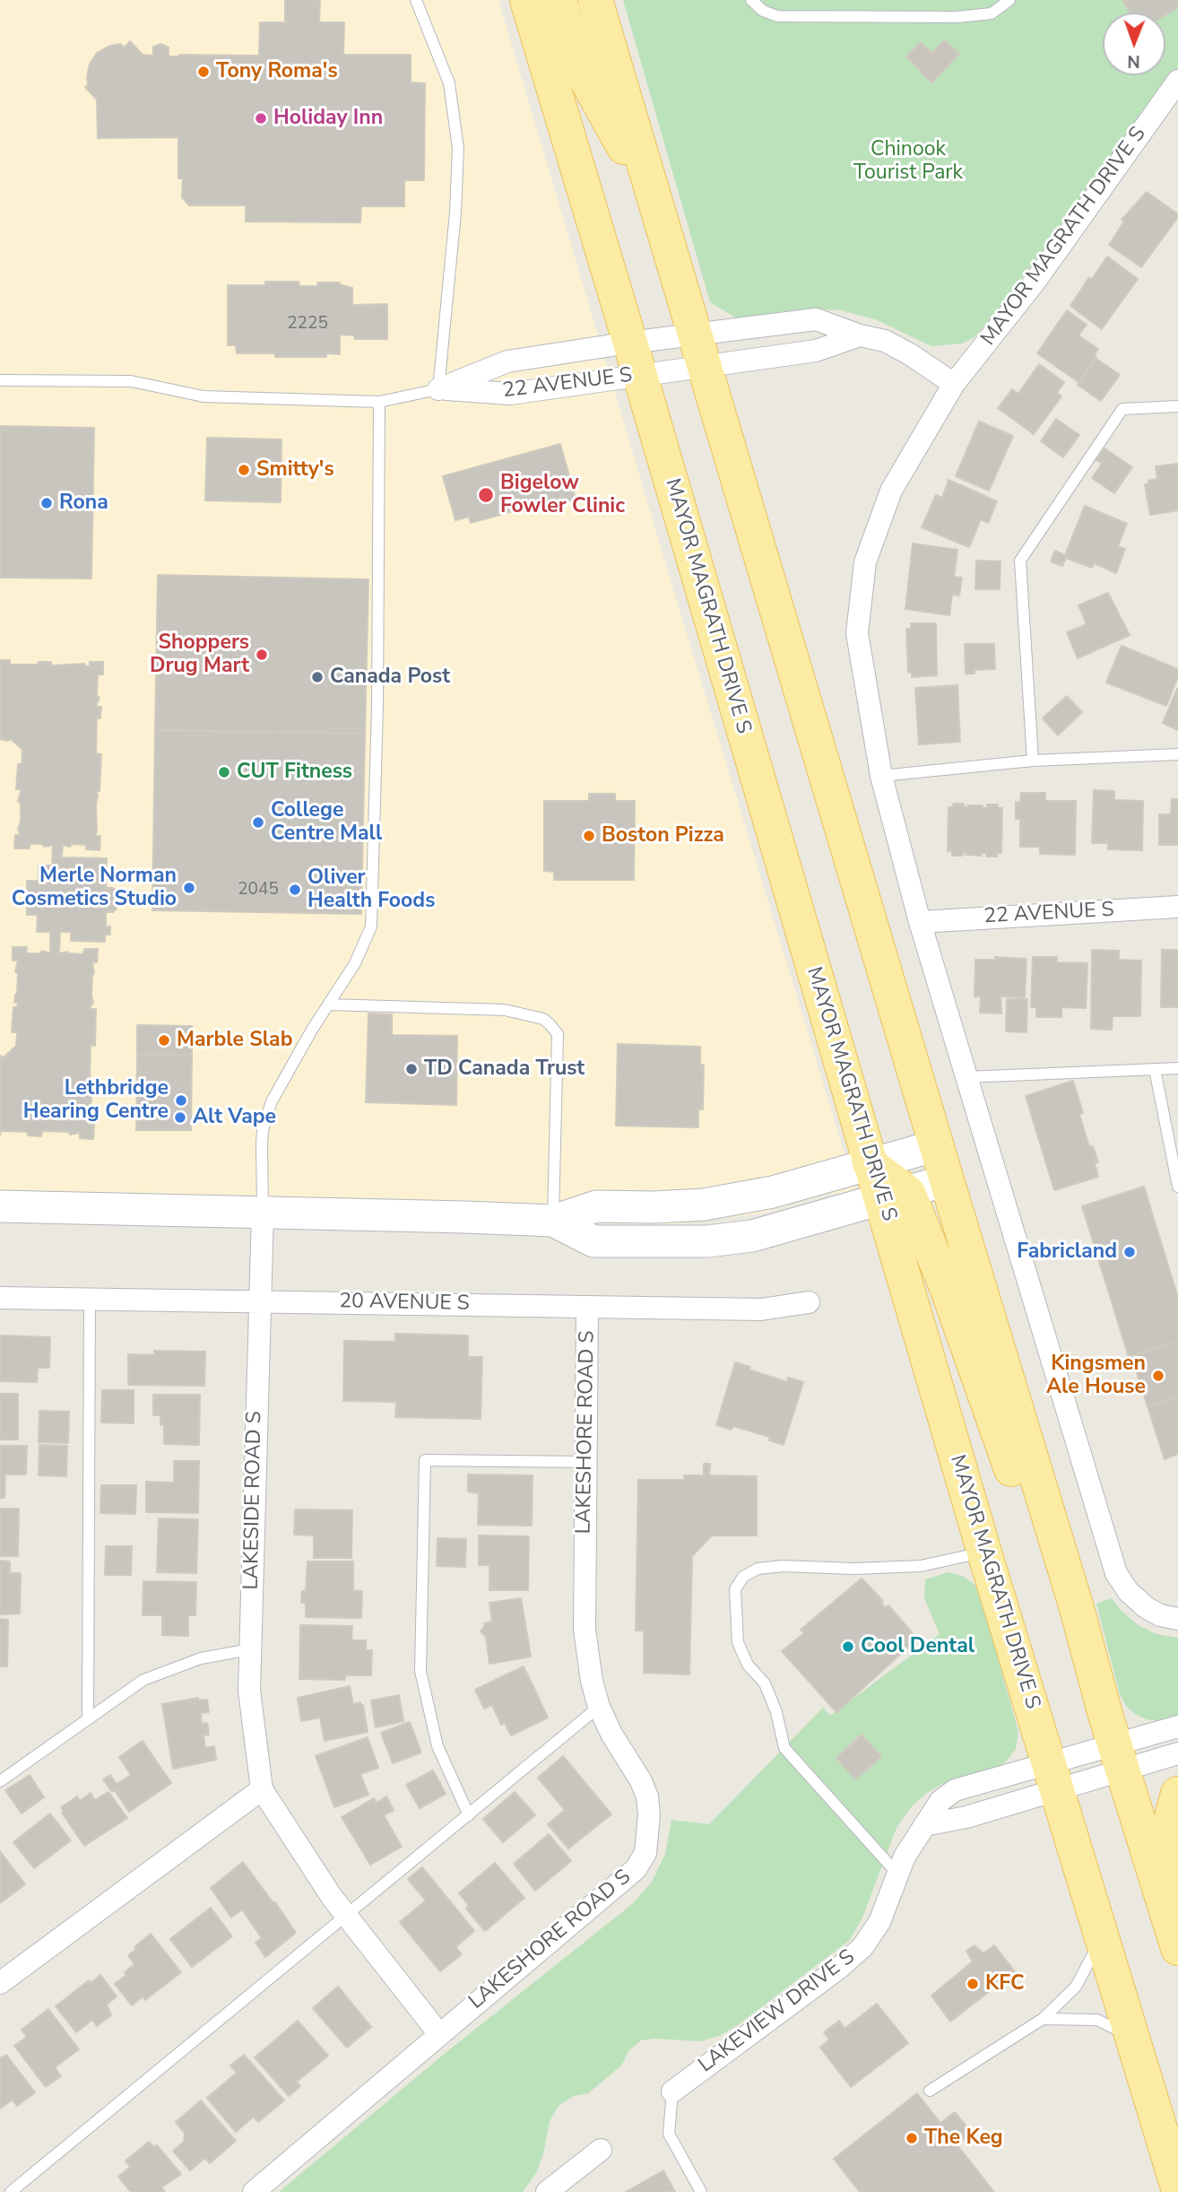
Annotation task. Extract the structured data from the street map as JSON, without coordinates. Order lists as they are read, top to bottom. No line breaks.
{"streets":{"main road":["MAYOR MAGRATH DRIVE S"],"street":["22 AVENUE S","20 AVENUE S","LAKESHORE ROAD S","LAKESIDE ROAD S","LAKEVIEW DRIVE S"]},"crossings":[["MAYOR MAGRATH DRIVE S","22 AVENUE S"],["MAYOR MAGRATH DRIVE S","LAKEVIEW DRIVE S"],["20 AVENUE S","LAKESHORE ROAD S"],["20 AVENUE S","LAKESIDE ROAD S"],["LAKESHORE ROAD S","LAKESIDE ROAD S"]],"parks":["Chinook Tourist Park"],"places":["Tony Roma's","Holiday Inn","Smitty's","Bigelow Fowler Clinic","Rona","Shoppers Drug Mart","Canada Post","CUT Fitness","College Centre Mall","Boston Pizza","Merle Norman Cosmetics Studio","Oliver Health Foods","Marble Slab","TD Canada Trust","Lethbridge Hearing Centre","Alt Vape","Fabricland","Kingsmen Ale House","Cool Dental","KFC","The Keg"],"house_numbers":["2225","2045"],"north":"bottom"}
